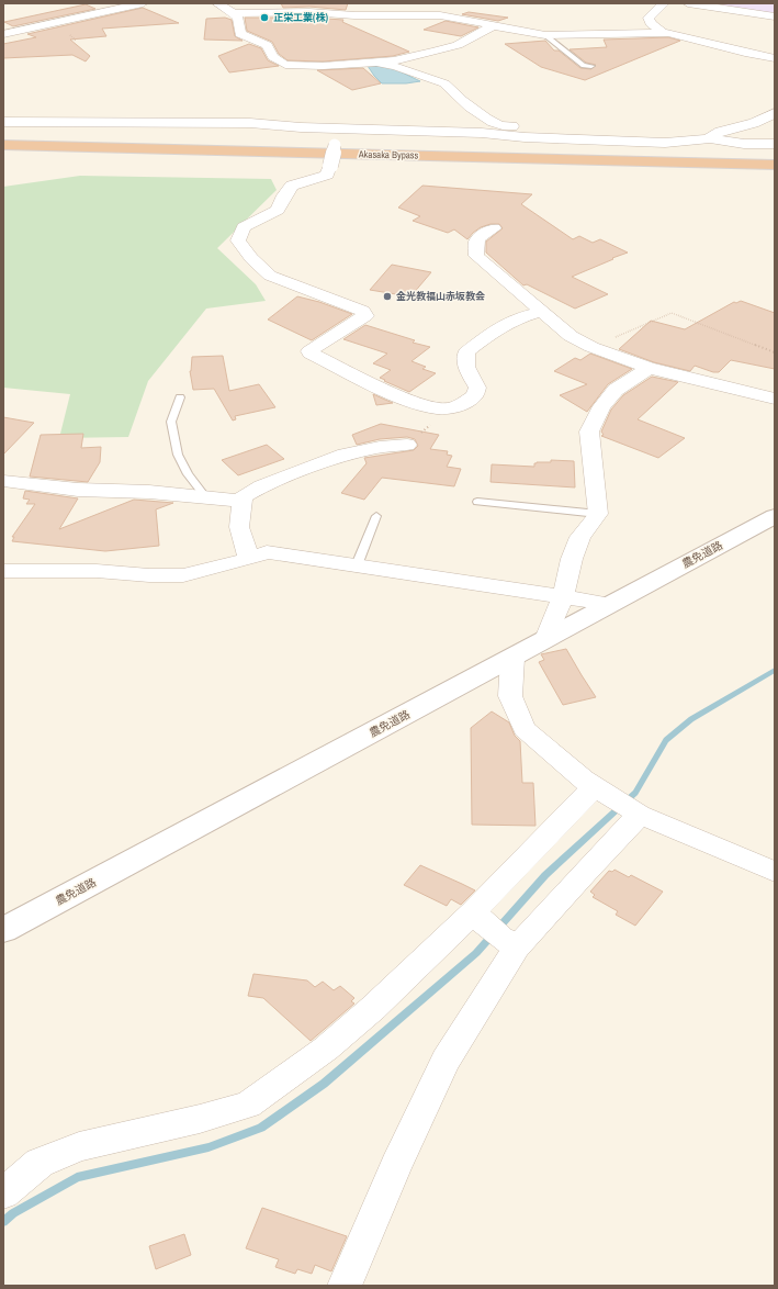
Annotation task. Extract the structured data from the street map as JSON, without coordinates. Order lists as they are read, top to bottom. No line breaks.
{"streets":{"highway":["Akasaka Bypass"],"street":["農免道路"]},"places":["正栄工業(株)","金光教福山赤坂教会"]}
